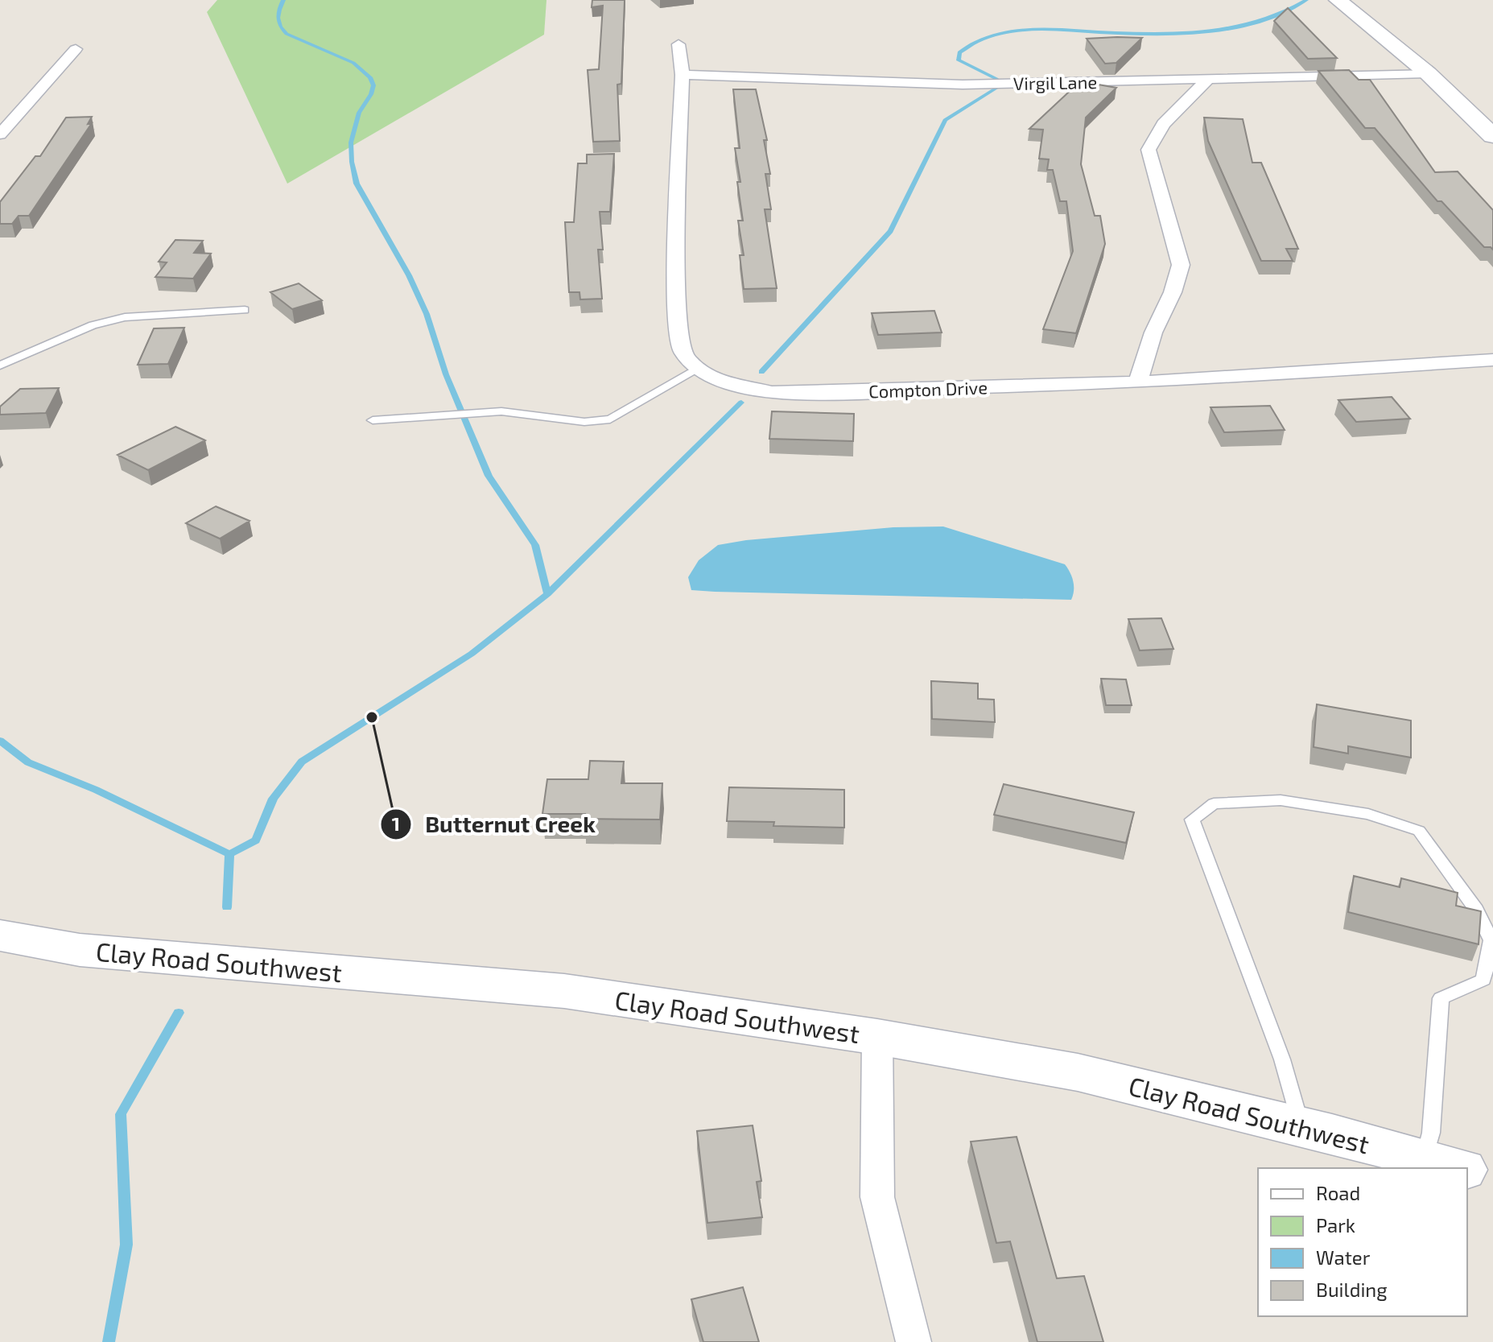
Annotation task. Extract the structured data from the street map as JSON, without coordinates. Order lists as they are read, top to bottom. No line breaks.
{"streets":{"street":["Virgil Lane","Compton Drive","Clay Road Southwest"]},"places":["Butternut Creek"],"legend":["Road","Park","Water","Building"]}
